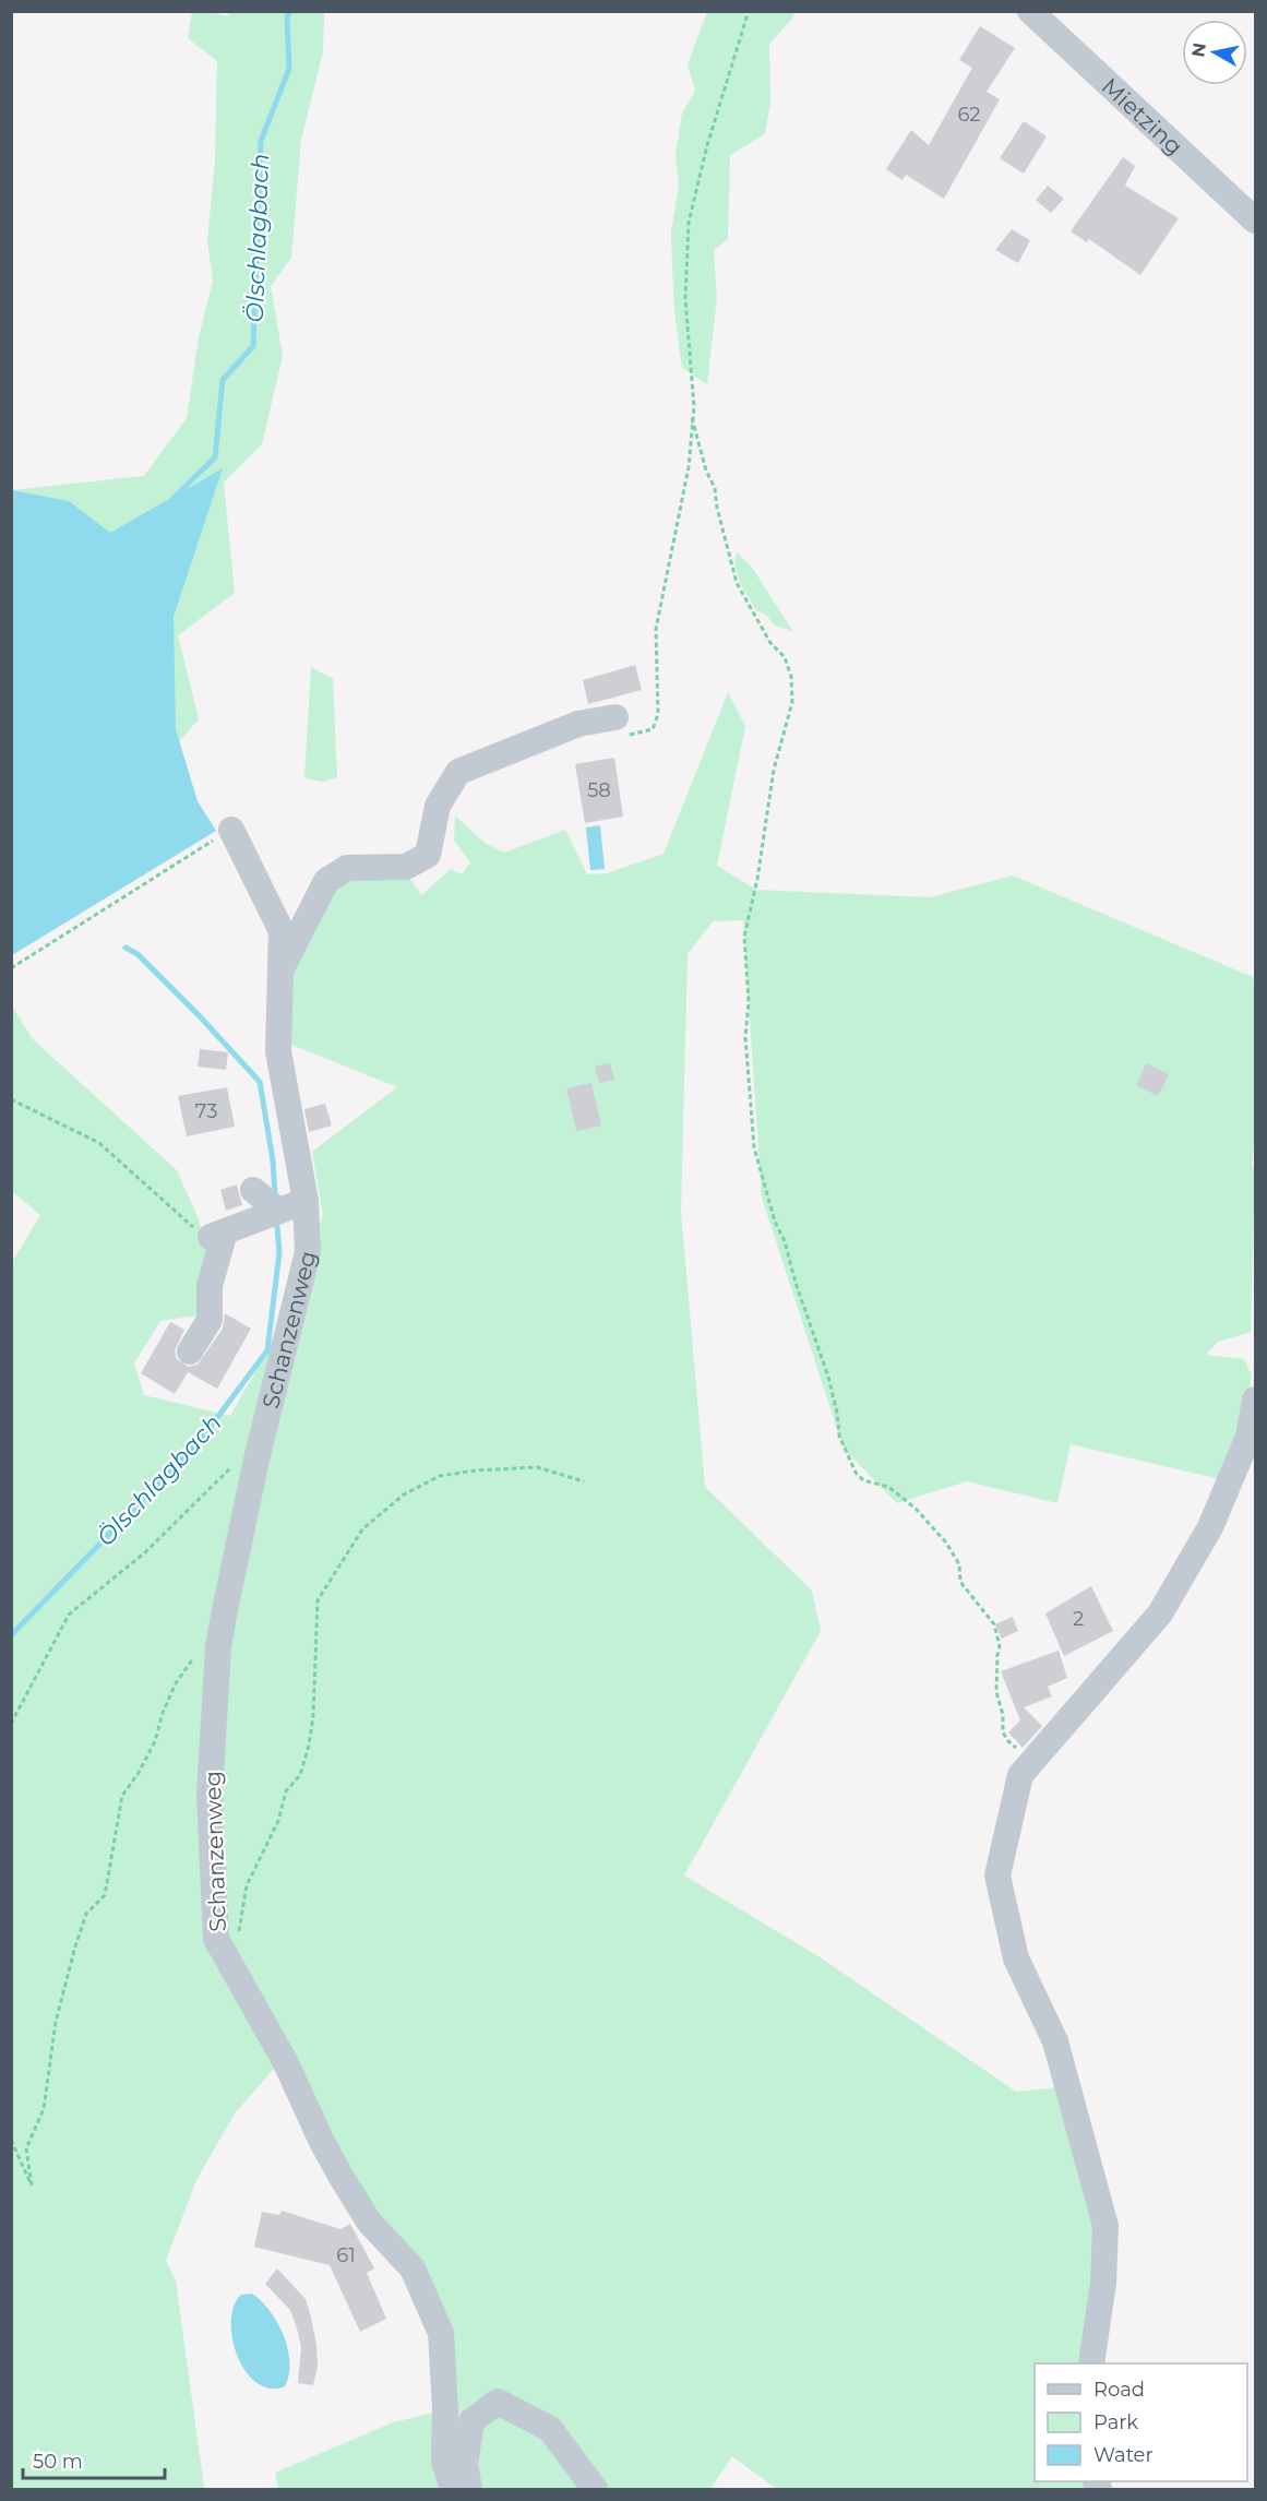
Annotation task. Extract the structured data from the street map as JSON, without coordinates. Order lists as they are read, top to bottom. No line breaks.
{"streets":{"street":["Mietzing","Schanzenweg"]},"water":["Ölschlagbach"],"house_numbers":["62","58","73","2","61"],"legend":["Road","Park","Water"],"scale_bar":"50 m","north":"left"}
